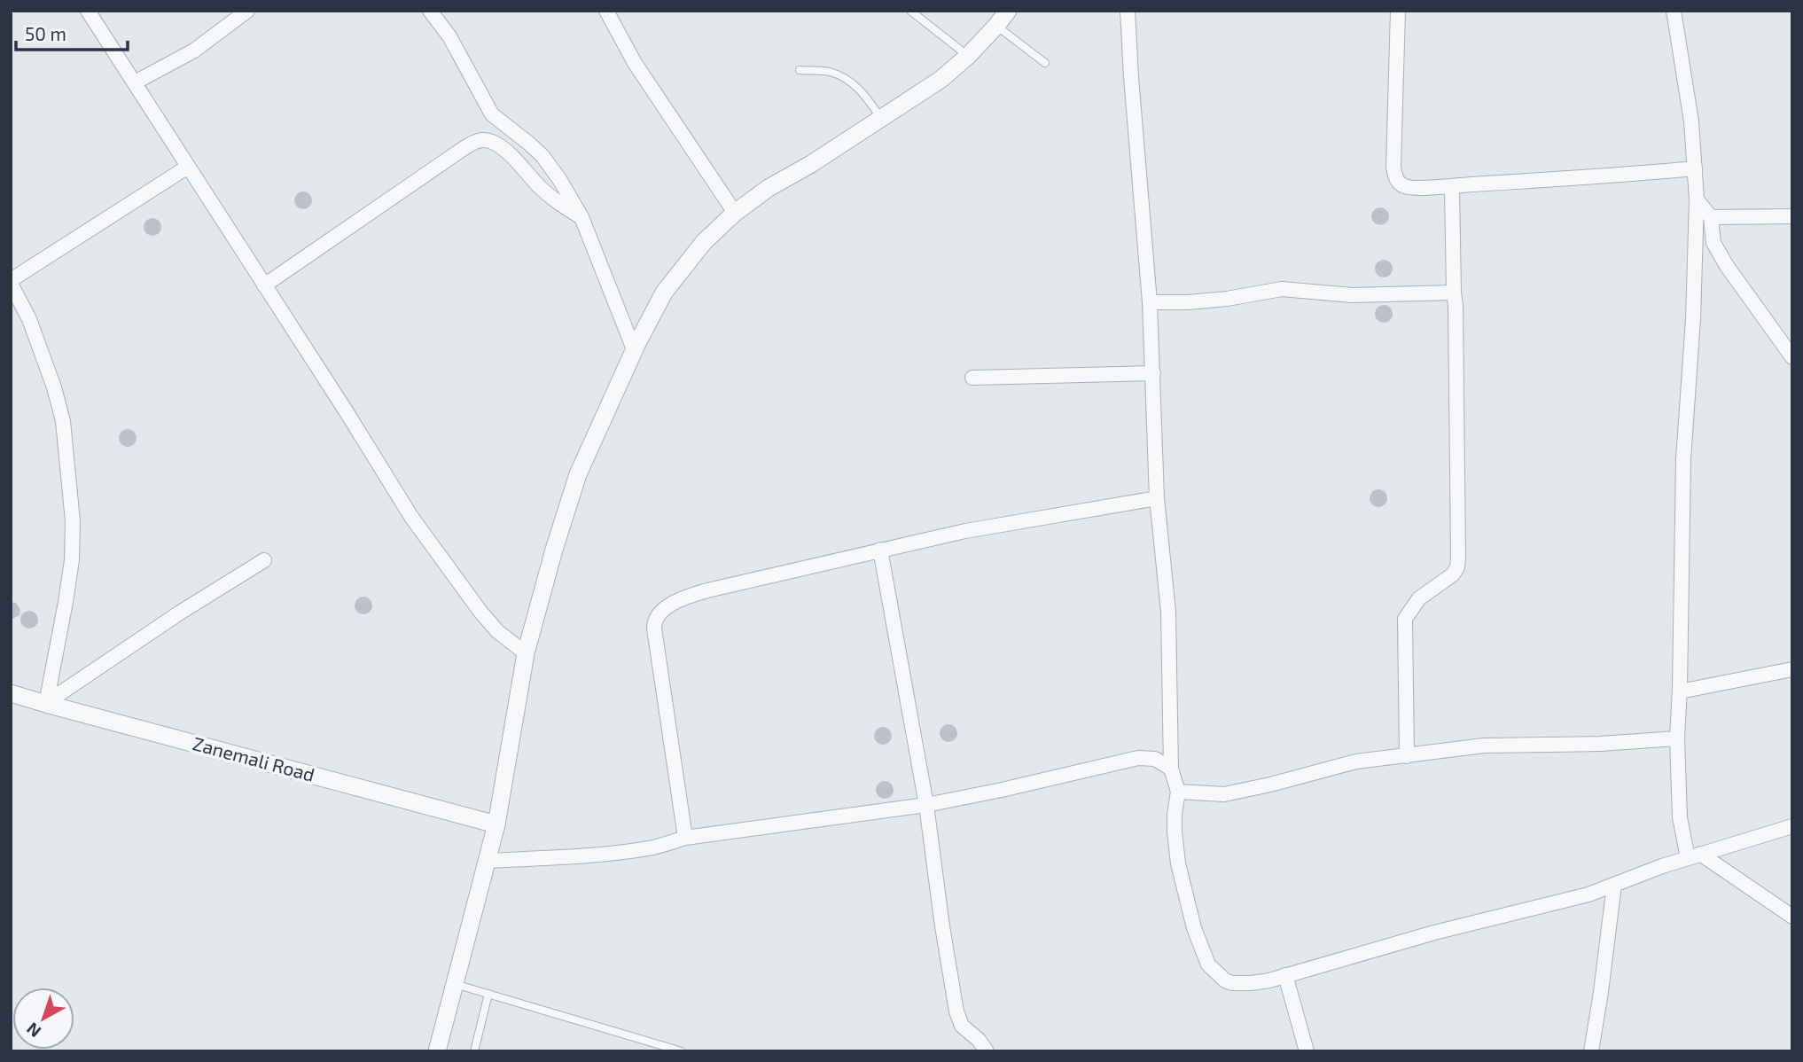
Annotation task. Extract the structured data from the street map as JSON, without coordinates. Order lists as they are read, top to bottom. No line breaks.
{"streets":{"street":["Zanemali Road"]},"scale_bar":"50 m","north":"bottom left"}
